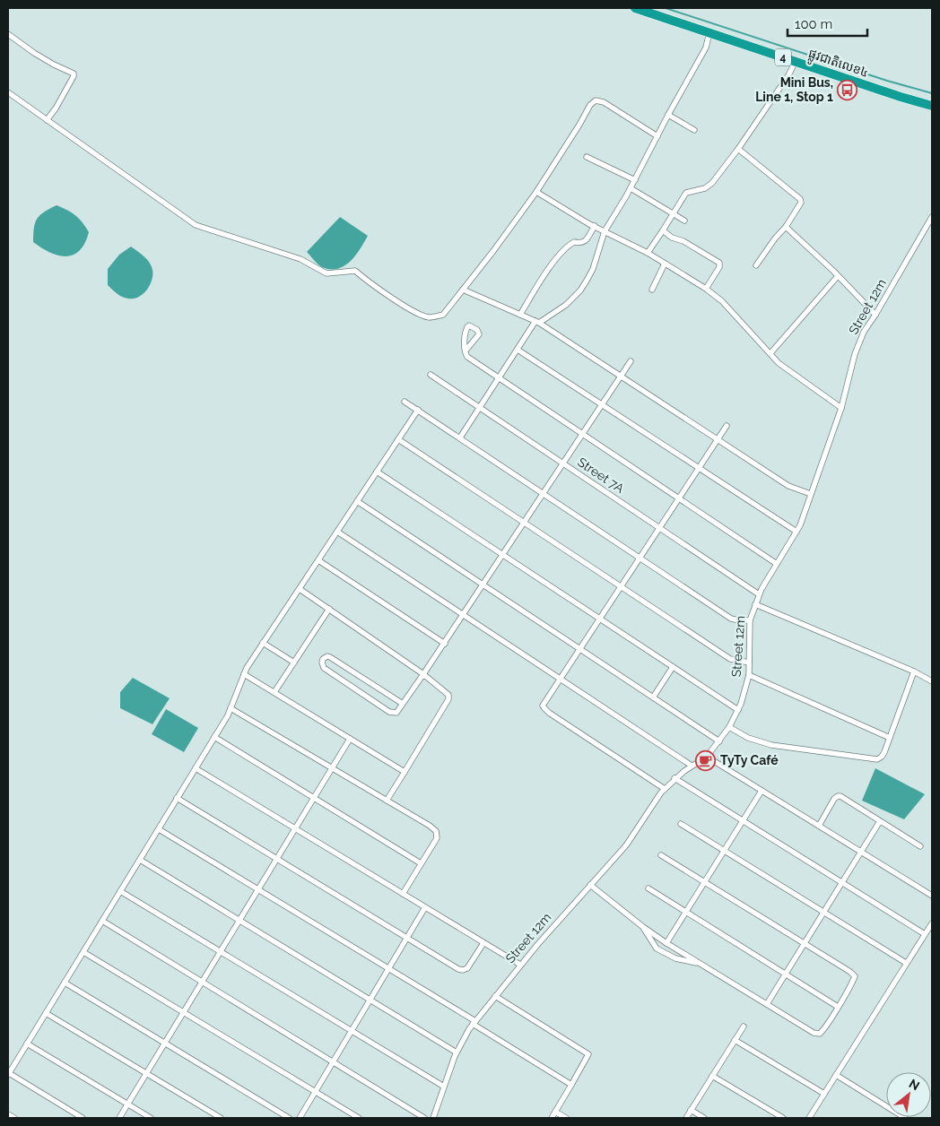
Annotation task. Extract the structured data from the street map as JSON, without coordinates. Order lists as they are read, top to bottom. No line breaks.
{"streets":{"highway":["4","ផ្លូវជាតិលេខ៤"],"street":["Street 12m","Street 7A"]},"crossings":[["Street 12m","Street 7A"]],"places":{"bus stop":["Mini Bus, Line 1, Stop 1"],"cafe":["TyTy Café"]},"scale_bar":"100 m","north":"top right"}
